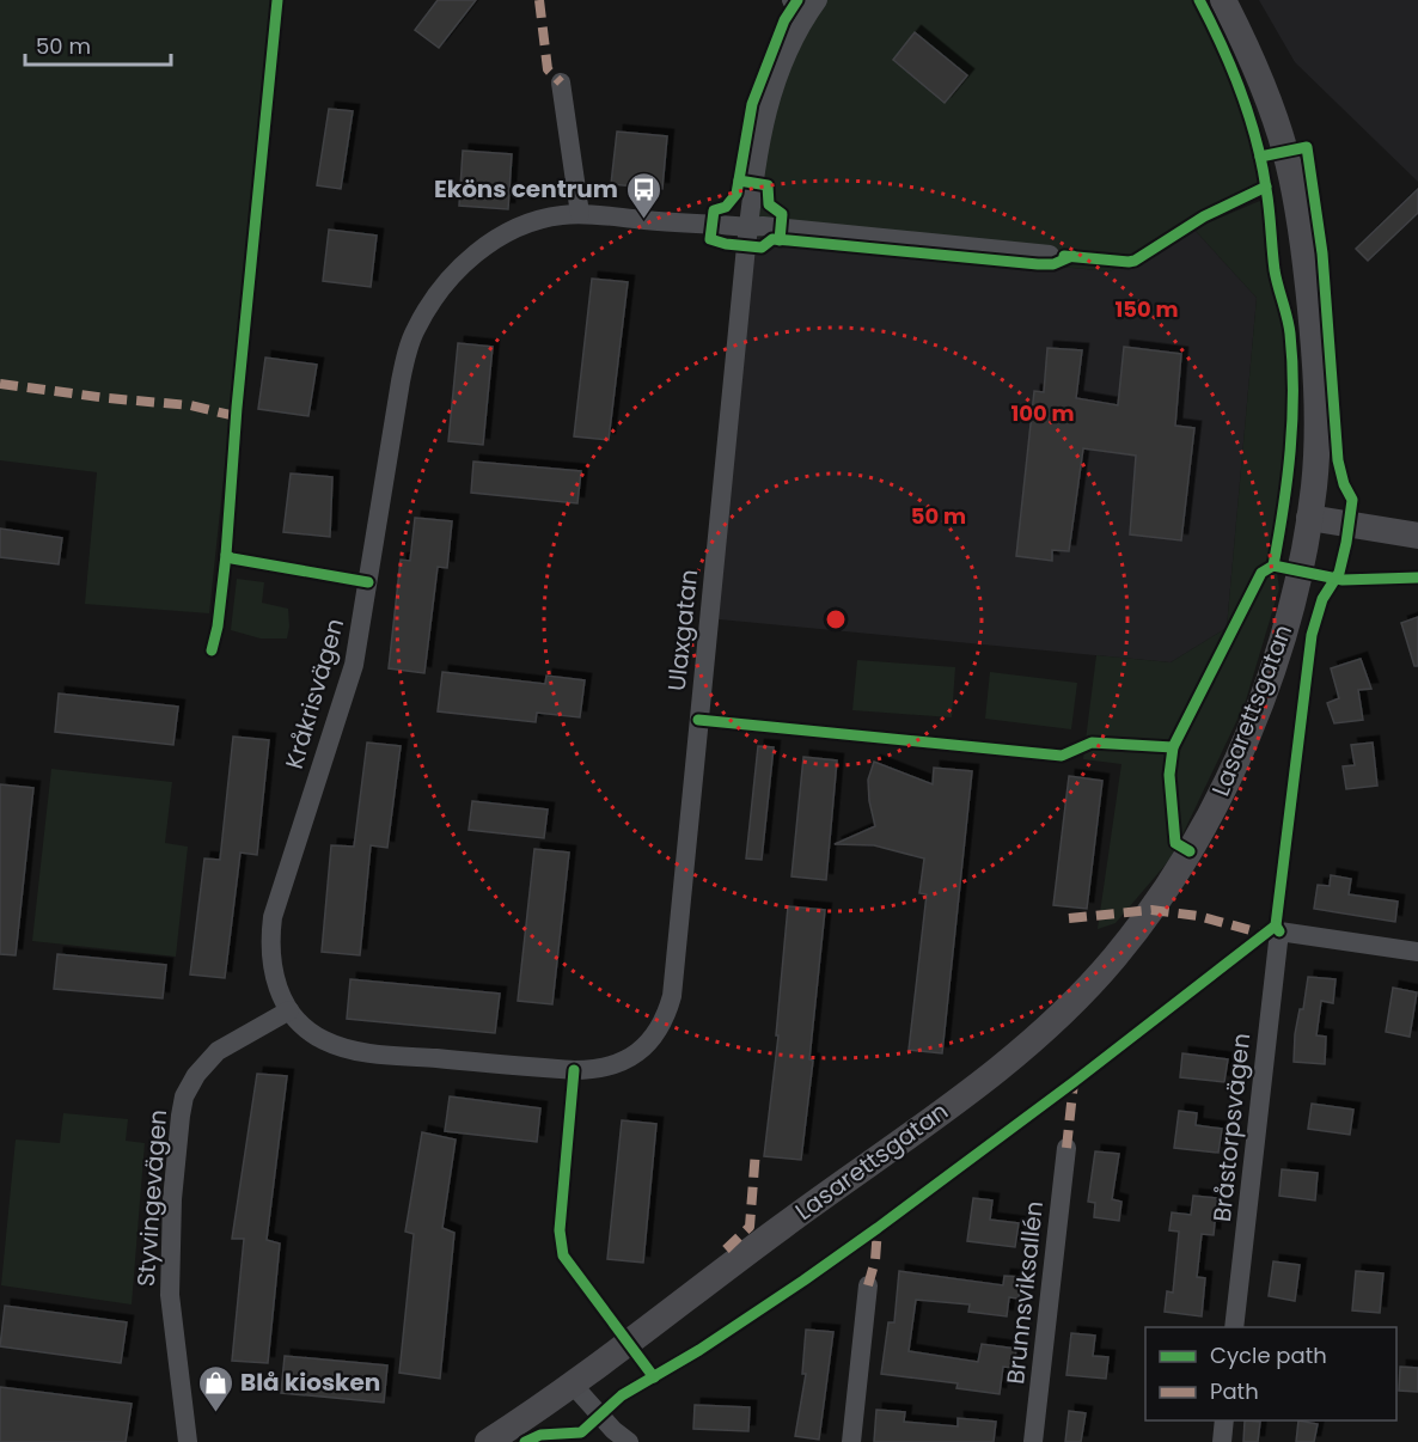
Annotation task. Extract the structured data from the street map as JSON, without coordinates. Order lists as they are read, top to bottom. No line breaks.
{"streets":{"street":["Ulaxgatan","Kråkrisvägen","Lasarettsgatan","Bråstorpsvägen","Styvingevägen","Brunnsviksallén"]},"crossings":[["Ulaxgatan","Kråkrisvägen"],["Kråkrisvägen","Styvingevägen"]],"places":{"bus stop":["Eköns centrum"],"shop":["Blå kiosken"]},"legend":["Cycle path","Path"],"scale_bar":"50 m","rings":["150 m","100 m","50 m"]}
